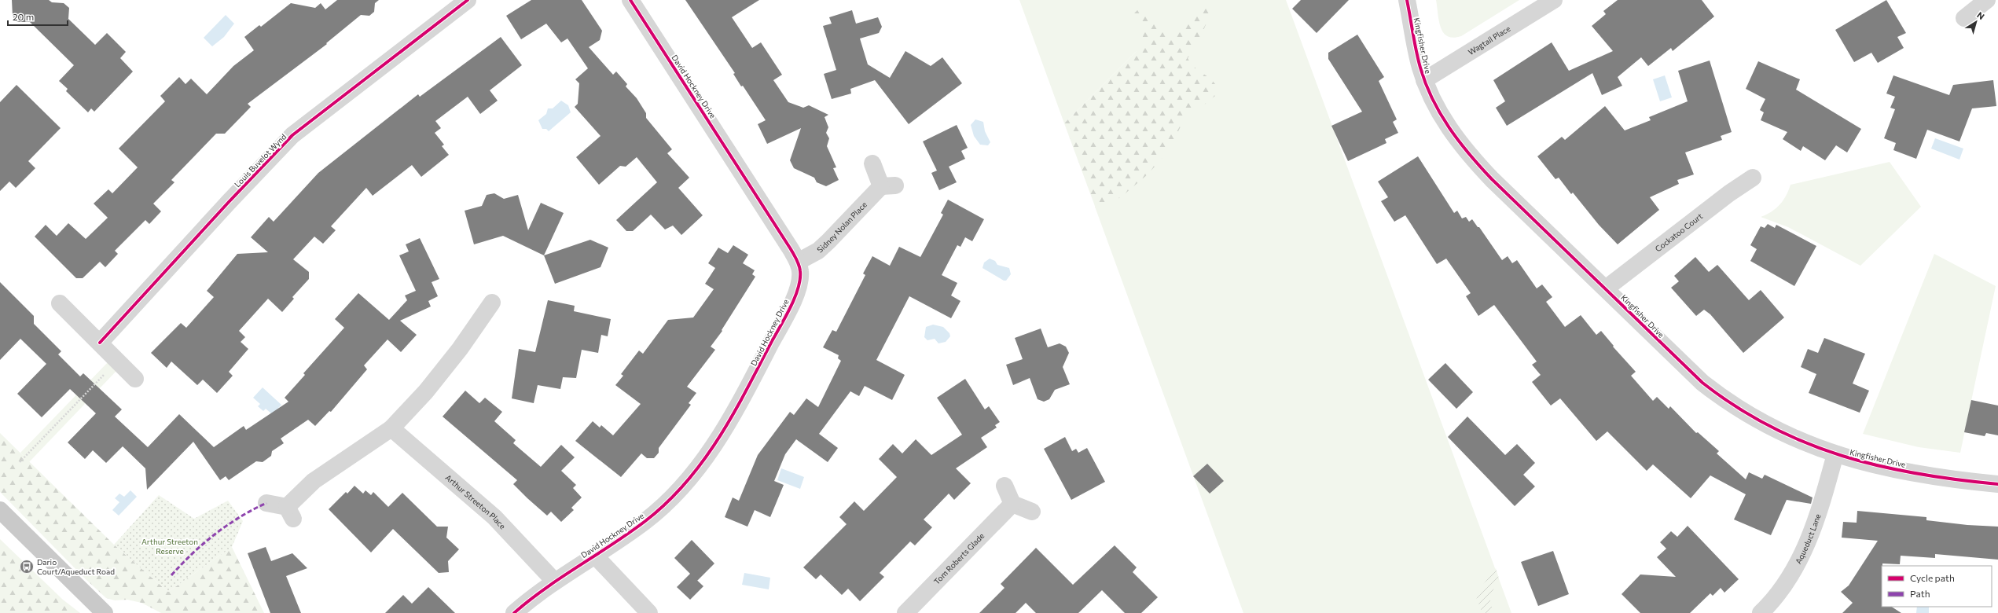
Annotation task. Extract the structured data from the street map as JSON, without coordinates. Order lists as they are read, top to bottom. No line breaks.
{"streets":{"street":["Wagtail Place","Kingfisher Drive","David Hockney Drive","Louis Buvelot Wynd","Sidney Nolan Place","Cockatoo Court","Arthur Streeton Place","Aqueduct Lane","Tom Roberts Glade"]},"crossings":[["Wagtail Place","Kingfisher Drive"],["Kingfisher Drive","Cockatoo Court"],["Kingfisher Drive","Aqueduct Lane"],["David Hockney Drive","Sidney Nolan Place"],["David Hockney Drive","Arthur Streeton Place"]],"parks":["Arthur Streeton Reserve"],"places":{"bus stop":["Dario Court/Aqueduct Road"]},"legend":["Cycle path","Path"],"scale_bar":"20 m","north":"top right"}
